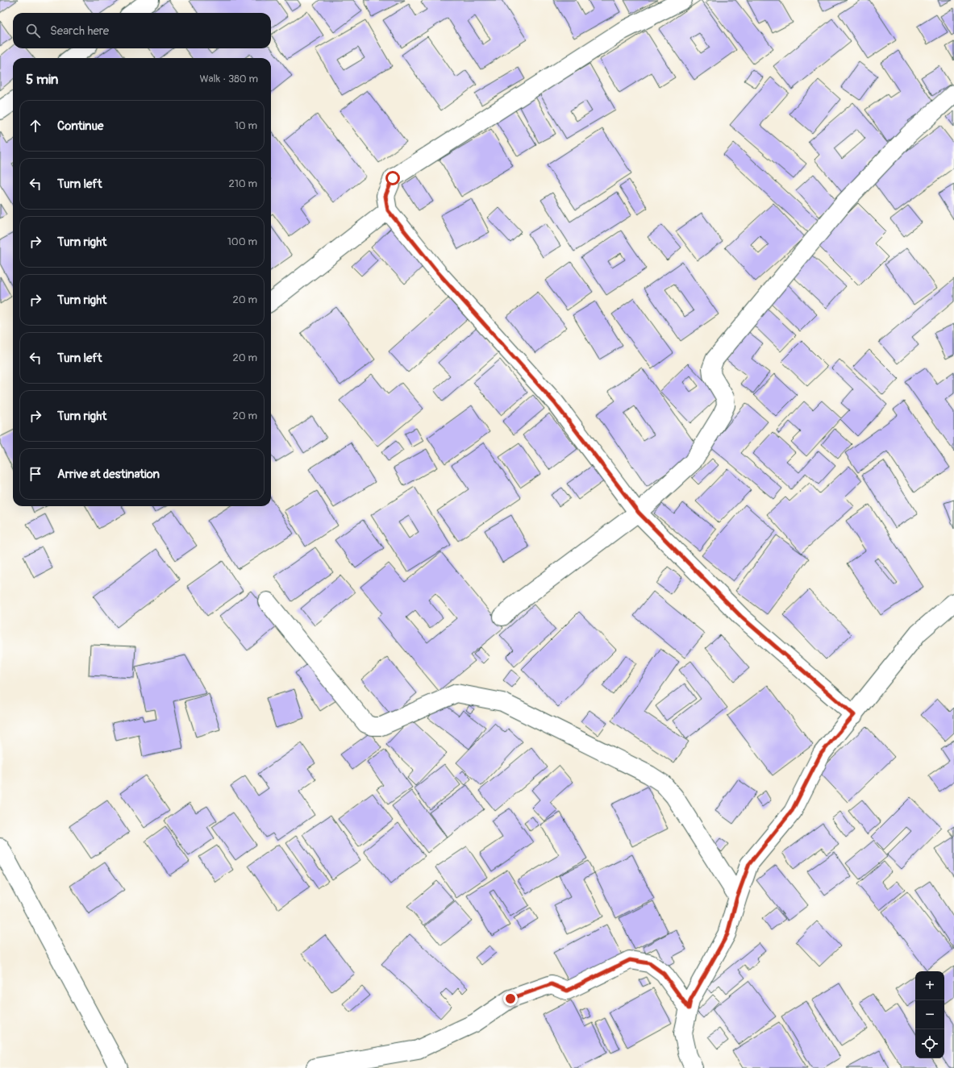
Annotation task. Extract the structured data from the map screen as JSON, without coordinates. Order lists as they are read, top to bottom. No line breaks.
{"page":{"search":"Search here","heading":["5 min","Walk · 380 m"],"list":[["Continue","10 m"],["Turn left","210 m"],["Turn right","100 m"],["Turn right","20 m"],["Turn left","20 m"],["Turn right","20 m"],"Arrive at destination"],"map_buttons":["+","−"]}}
